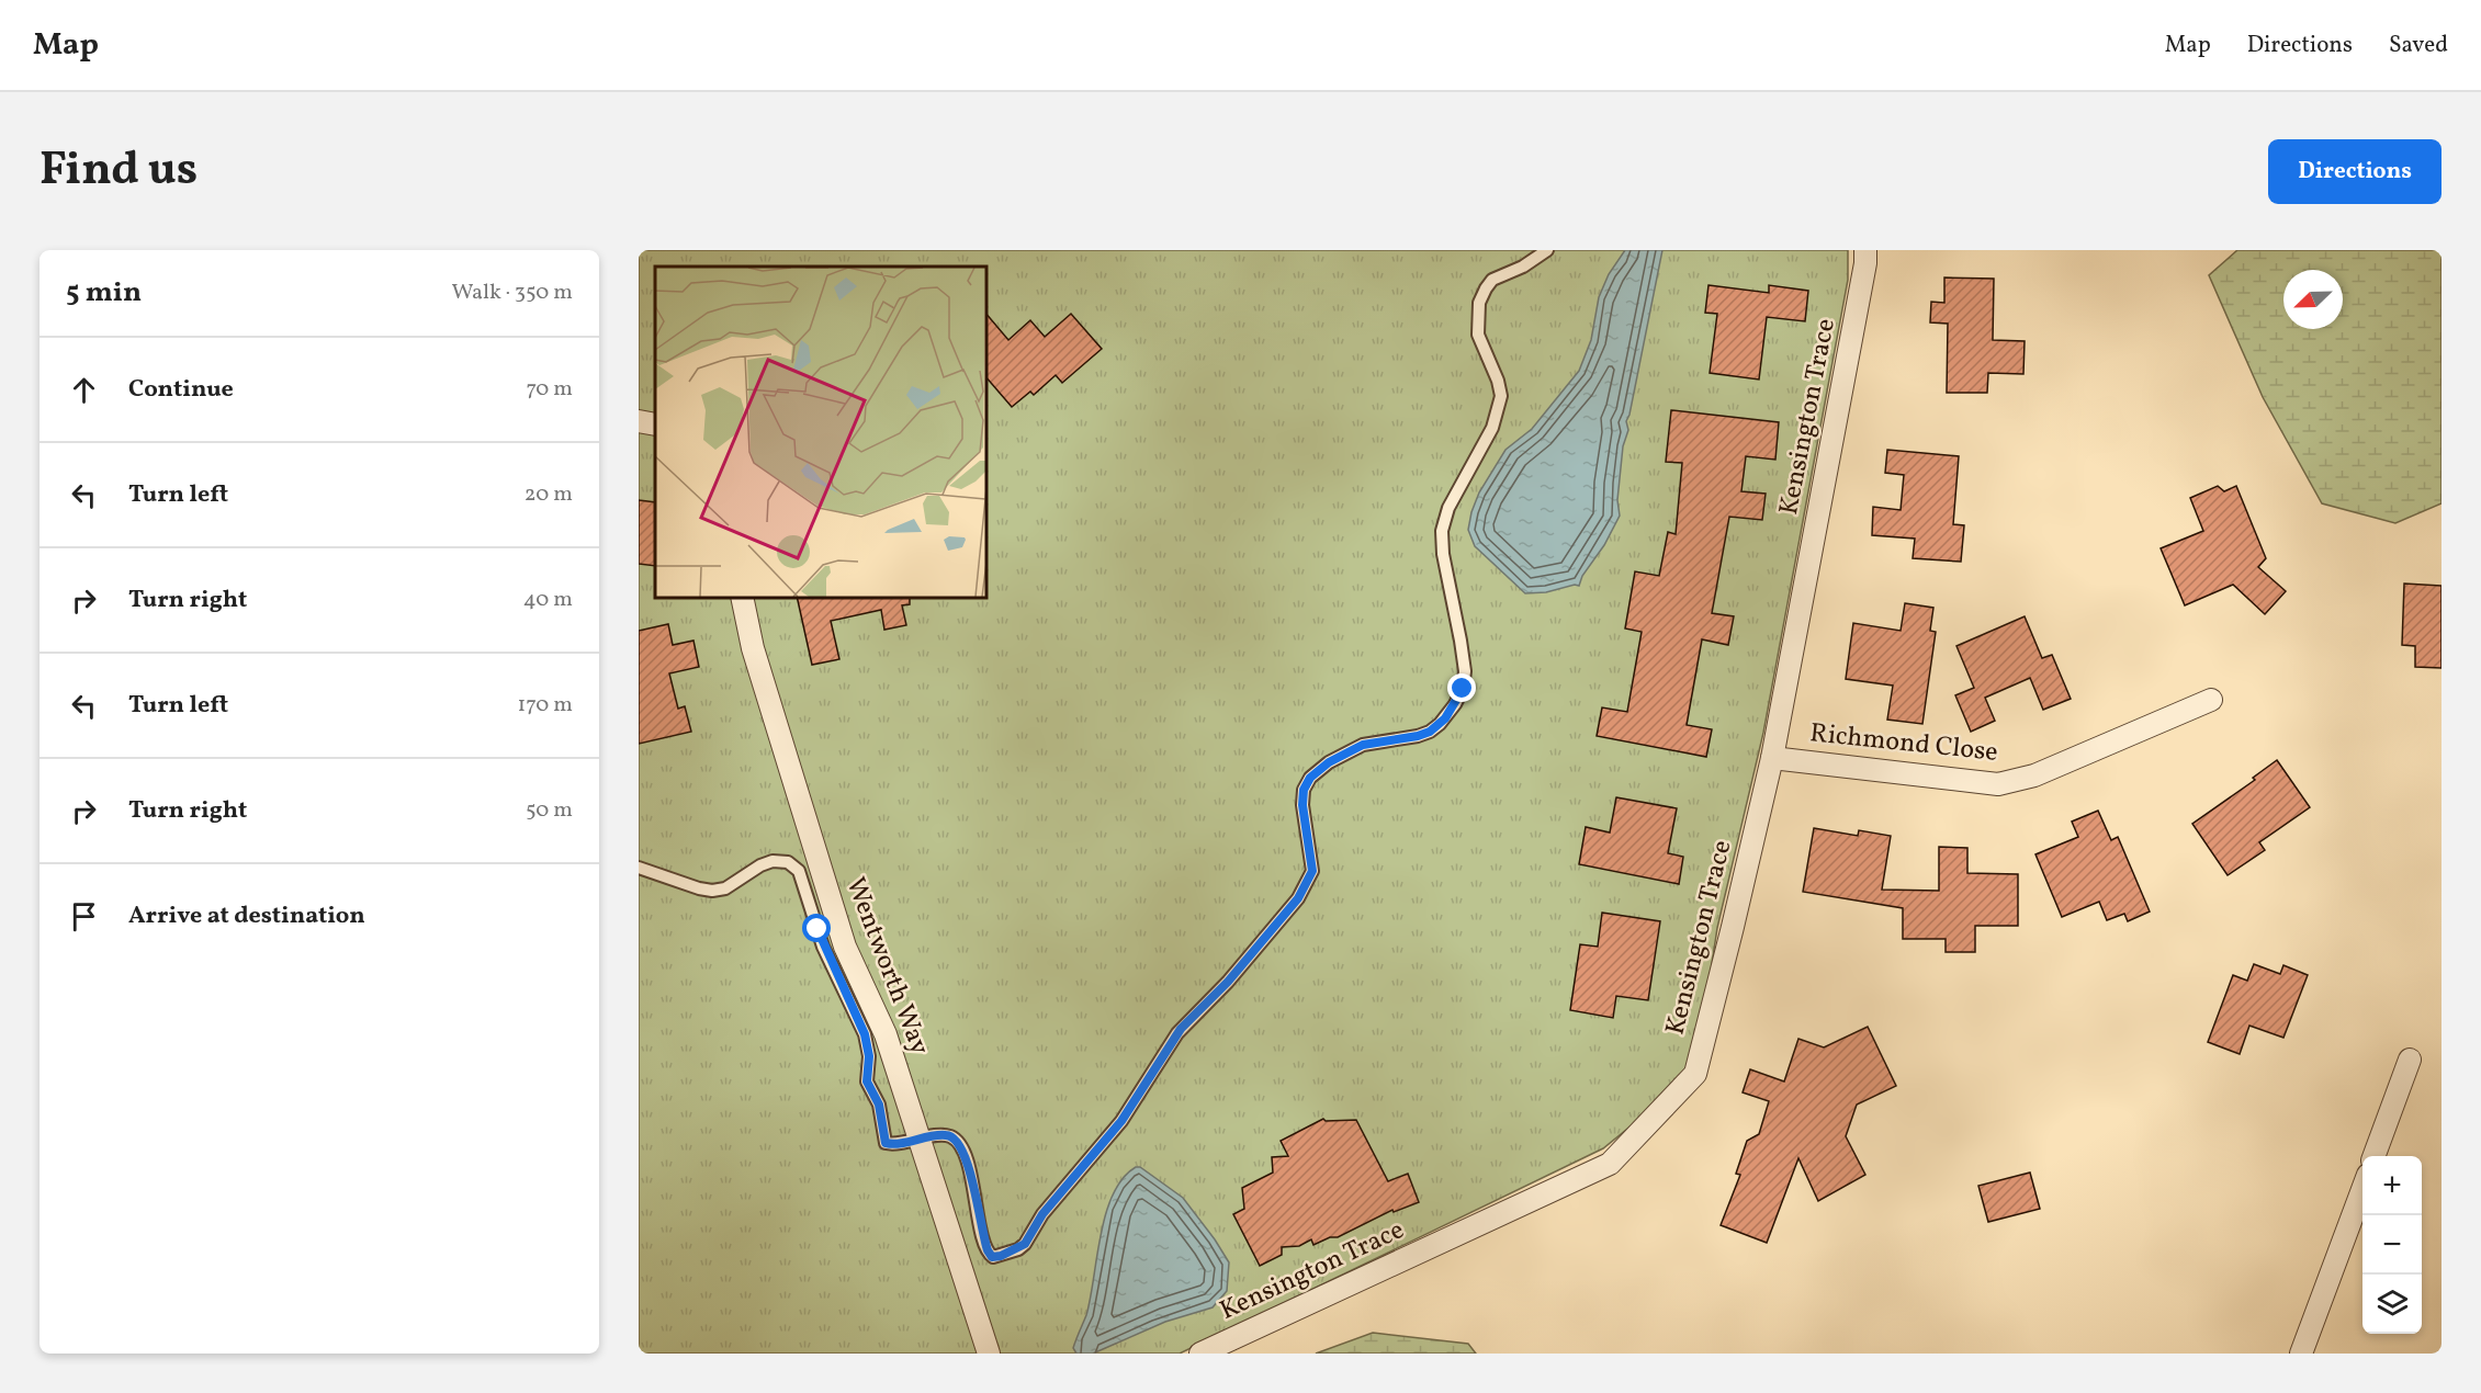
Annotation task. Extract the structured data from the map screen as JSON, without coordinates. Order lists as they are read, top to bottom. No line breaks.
{"streets":{"street":["Kensington Trace","Richmond Close","Wentworth Way"]},"crossings":[["Kensington Trace","Richmond Close"]],"north":"bottom left","page":{"header":"Map","nav":["Map","Directions","Saved"],"title":"Find us","buttons":"Directions","heading":["5 min","Walk · 350 m"],"list":[["Continue","70 m"],["Turn left","20 m"],["Turn right","40 m"],["Turn left","170 m"],["Turn right","50 m"],"Arrive at destination"],"map_buttons":["+","−"]}}
